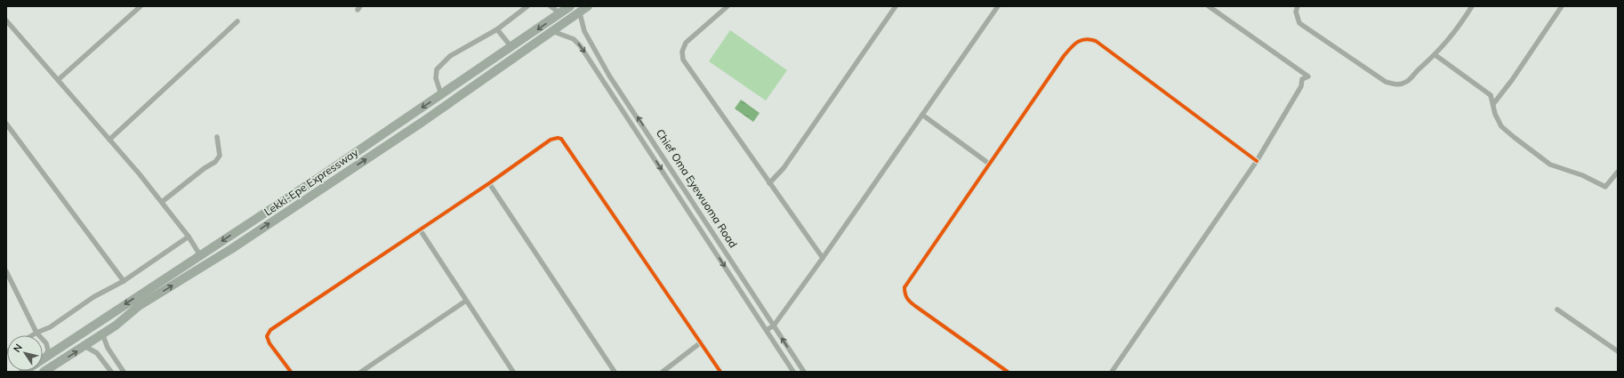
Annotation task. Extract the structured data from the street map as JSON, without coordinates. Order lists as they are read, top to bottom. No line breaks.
{"streets":{"highway":["Lekki-Epe Expressway"],"street":["Chief Oma Eyewuoma Road"]},"crossings":[["Lekki-Epe Expressway","Chief Oma Eyewuoma Road"]],"north":"top left"}
